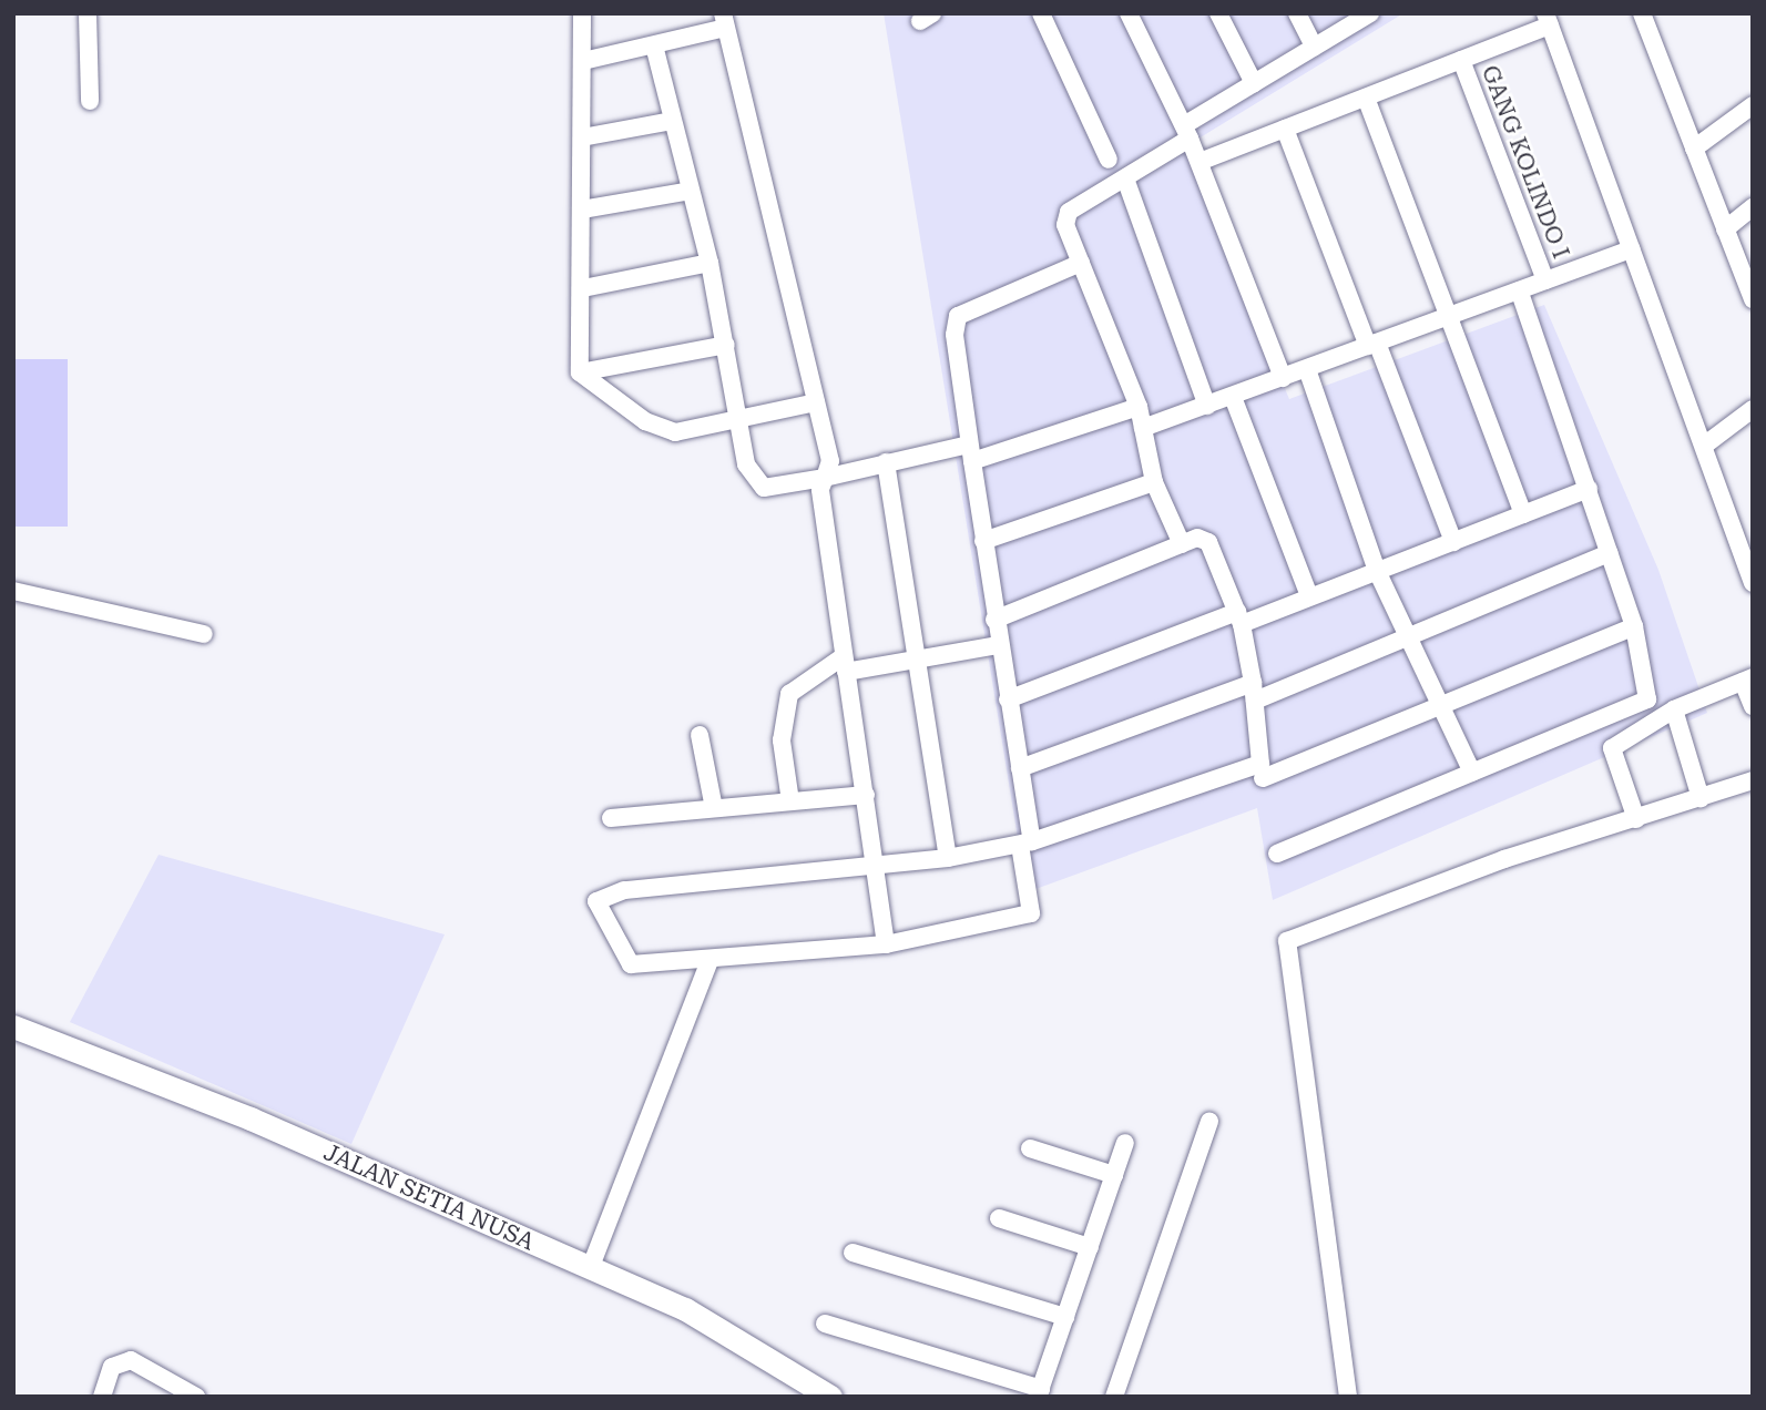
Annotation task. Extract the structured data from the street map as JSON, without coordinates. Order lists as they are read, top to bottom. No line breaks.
{"streets":{"street":["GANG KOLINDO I","JALAN SETIA NUSA"]}}
